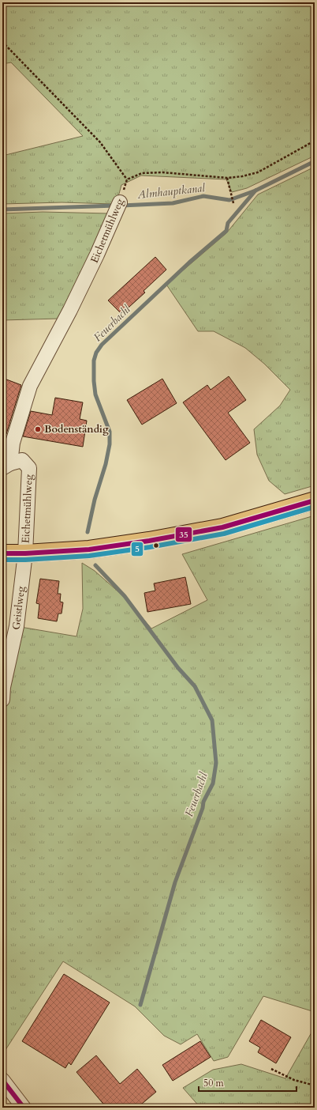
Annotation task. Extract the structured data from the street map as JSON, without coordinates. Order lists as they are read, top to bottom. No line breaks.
{"streets":{"street":["Eichetmühlweg","Geistlweg"]},"crossings":[["Eichetmühlweg","Geistlweg"]],"water":["Almhauptkanal","Feuerbachl"],"places":["Bodenständig"],"lines":["transit line 35","transit line 5"],"scale_bar":"50 m"}
